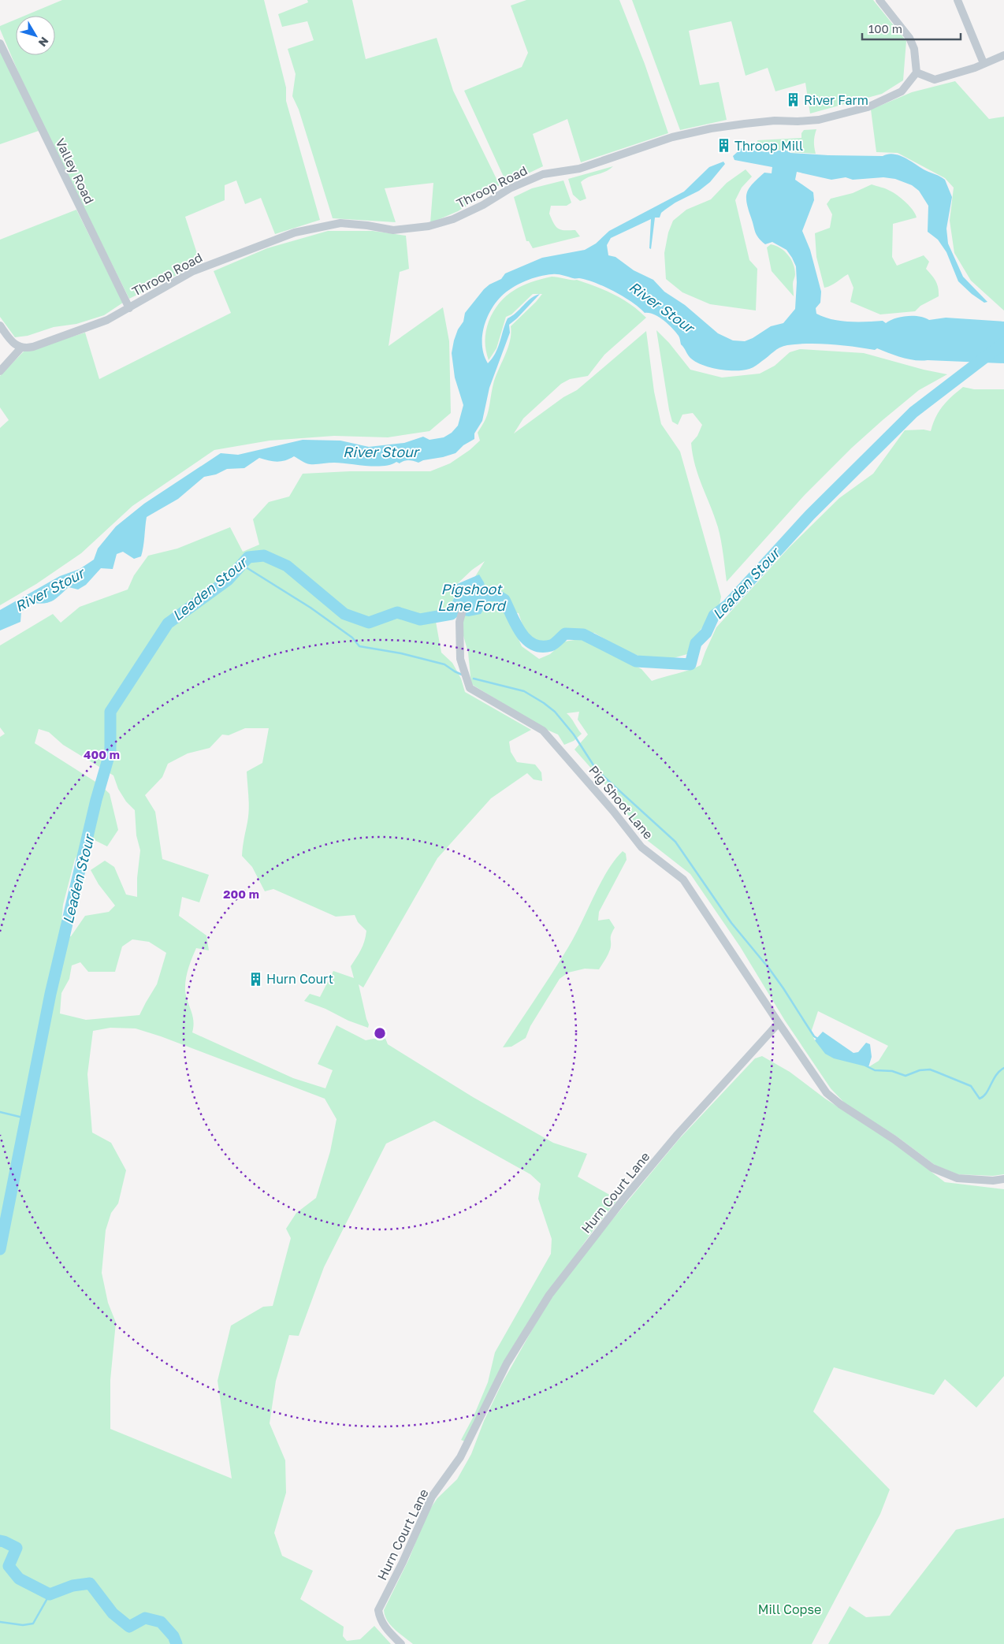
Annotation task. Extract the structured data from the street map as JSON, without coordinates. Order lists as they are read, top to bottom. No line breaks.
{"streets":{"street":["Valley Road","Throop Road","Pig Shoot Lane","Hurn Court Lane"]},"crossings":[["Valley Road","Throop Road"],["Pig Shoot Lane","Hurn Court Lane"]],"water":["River Stour","Leaden Stour","Pigshoot Lane Ford"],"parks":["Mill Copse"],"places":{"building":["River Farm","Throop Mill","Hurn Court"]},"scale_bar":"100 m","north":"bottom right","rings":["400 m","200 m"]}
